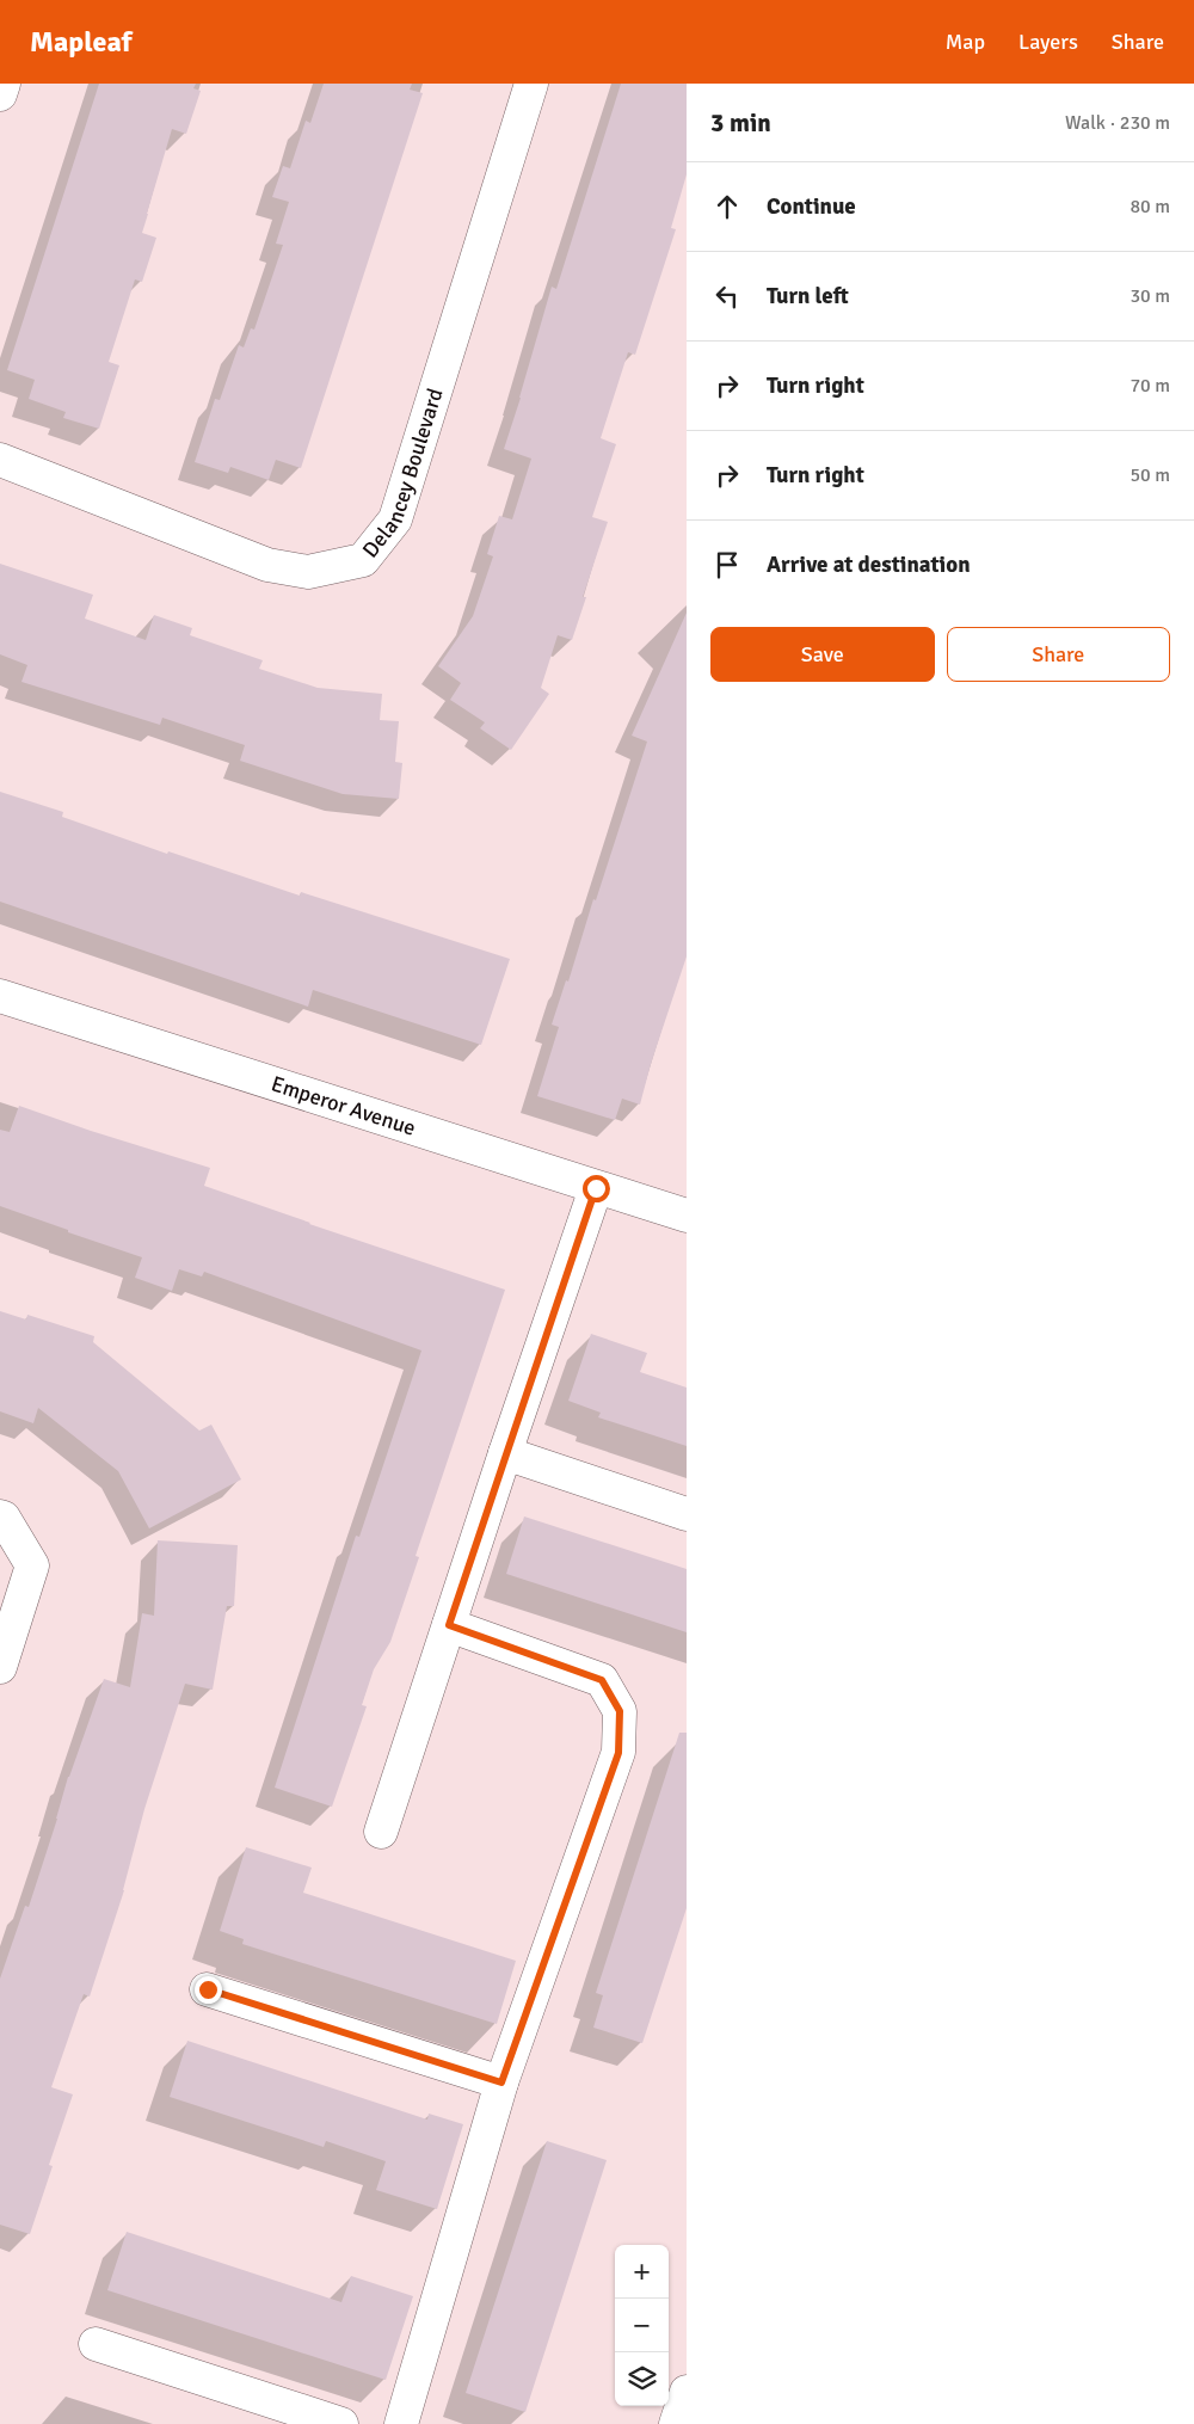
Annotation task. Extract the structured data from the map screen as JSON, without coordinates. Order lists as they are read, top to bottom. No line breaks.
{"streets":{"street":["Delancey Boulevard","Emperor Avenue"]},"page":{"header":"Mapleaf","nav":["Map","Layers","Share"],"heading":["3 min","Walk · 230 m"],"list":[["Continue","80 m"],["Turn left","30 m"],["Turn right","70 m"],["Turn right","50 m"],"Arrive at destination"],"buttons":["Save","Share"],"map_buttons":["+","−"]}}
